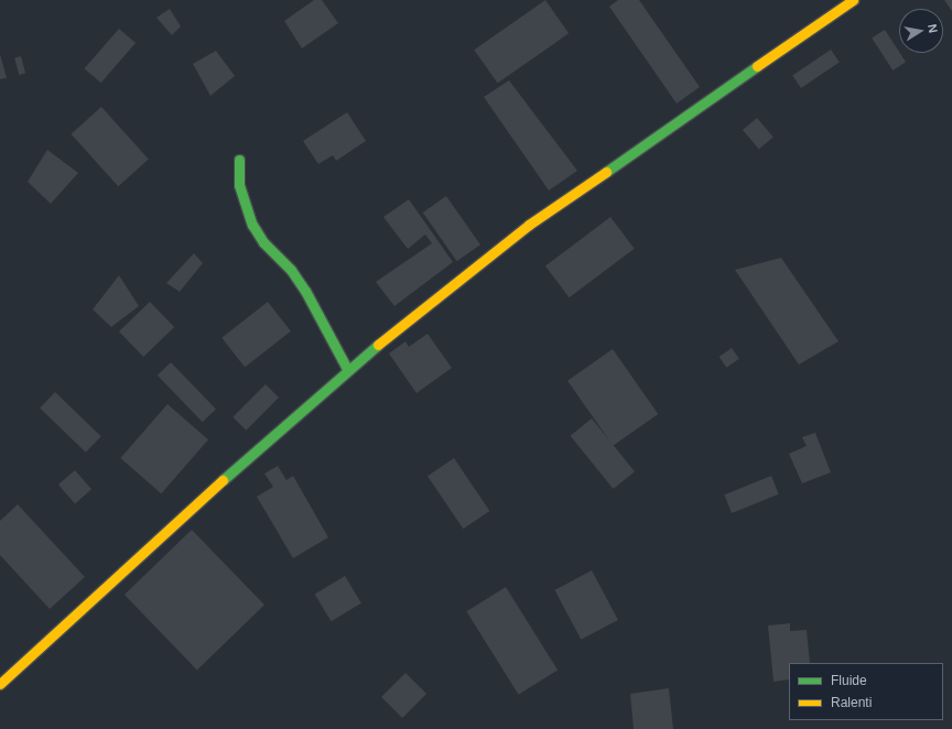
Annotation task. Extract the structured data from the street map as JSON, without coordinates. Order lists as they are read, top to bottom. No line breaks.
{"legend":["Fluide","Ralenti"],"north":"right"}
